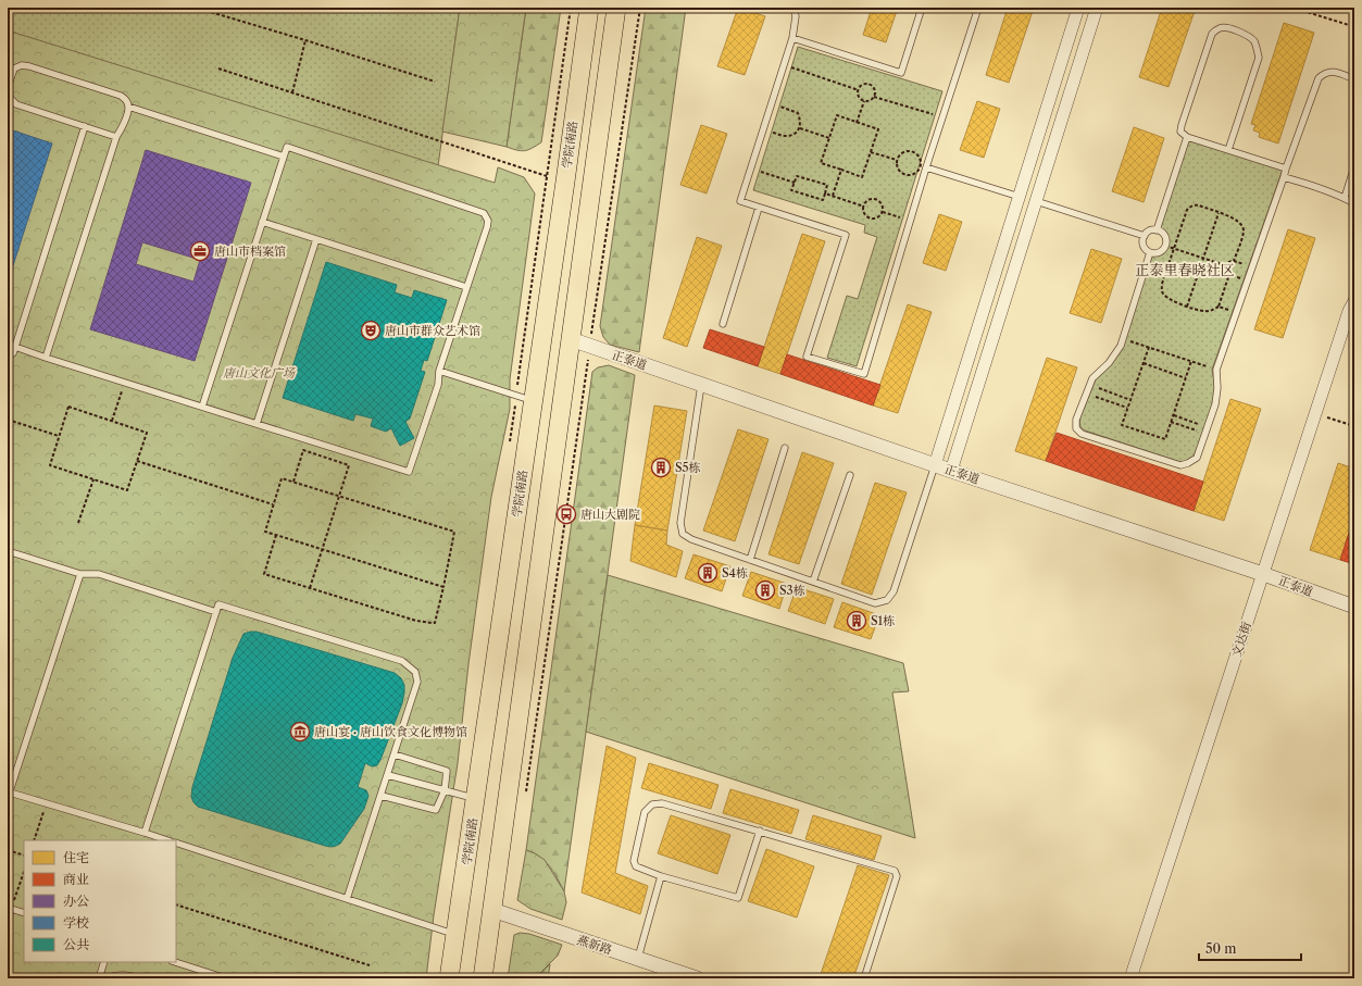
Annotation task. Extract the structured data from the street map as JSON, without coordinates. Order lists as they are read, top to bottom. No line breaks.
{"streets":{"main road":["学院南路"],"street":["正泰道","文达街","燕新路"]},"crossings":[["正泰道","文达街"]],"districts":["正泰里春晓社区"],"parks":["唐山文化广场"],"places":{"office":["唐山市档案馆"],"theatre":["唐山市群众艺术馆"],"building":["S5栋","S4栋","S3栋","S1栋"],"bus stop":["唐山大剧院"],"museum":["唐山宴 · 唐山饮食文化博物馆"]},"legend":["住宅","商业","办公","学校","公共"],"scale_bar":"50 m"}
